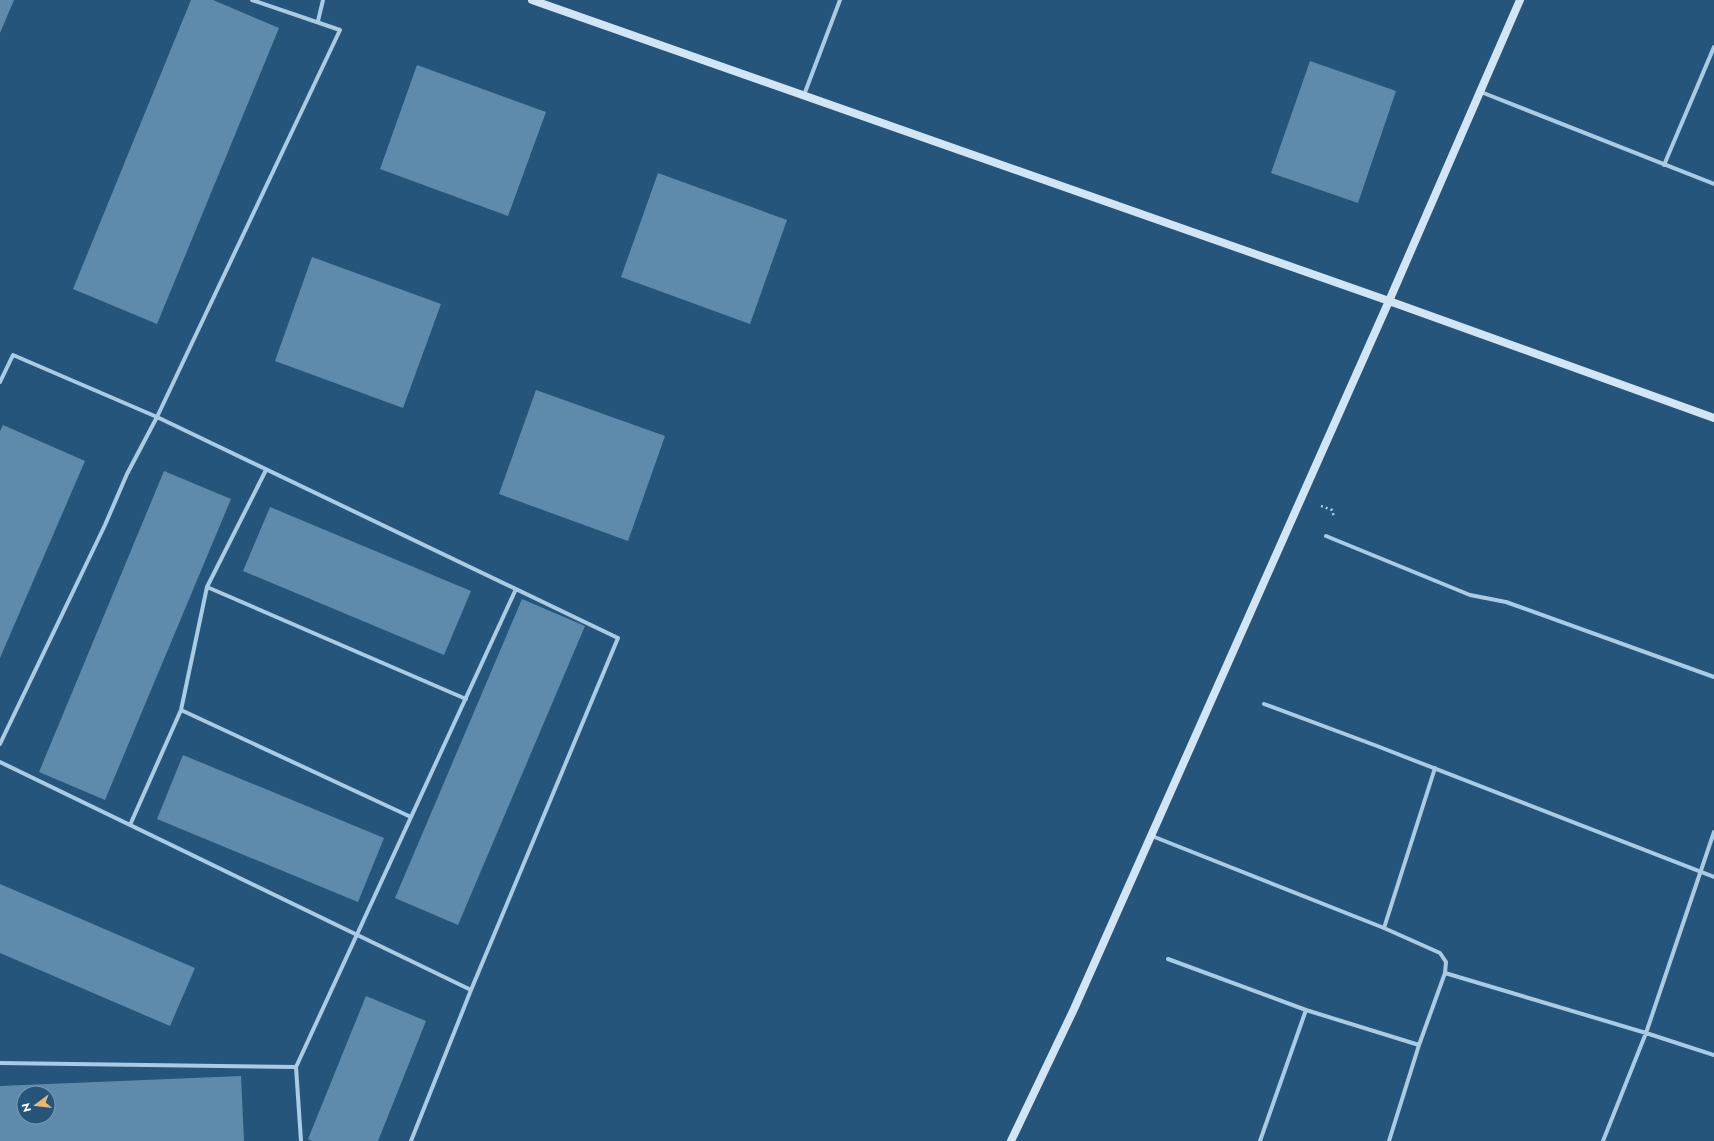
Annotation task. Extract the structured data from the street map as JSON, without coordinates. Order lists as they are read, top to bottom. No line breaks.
{"north":"left"}
